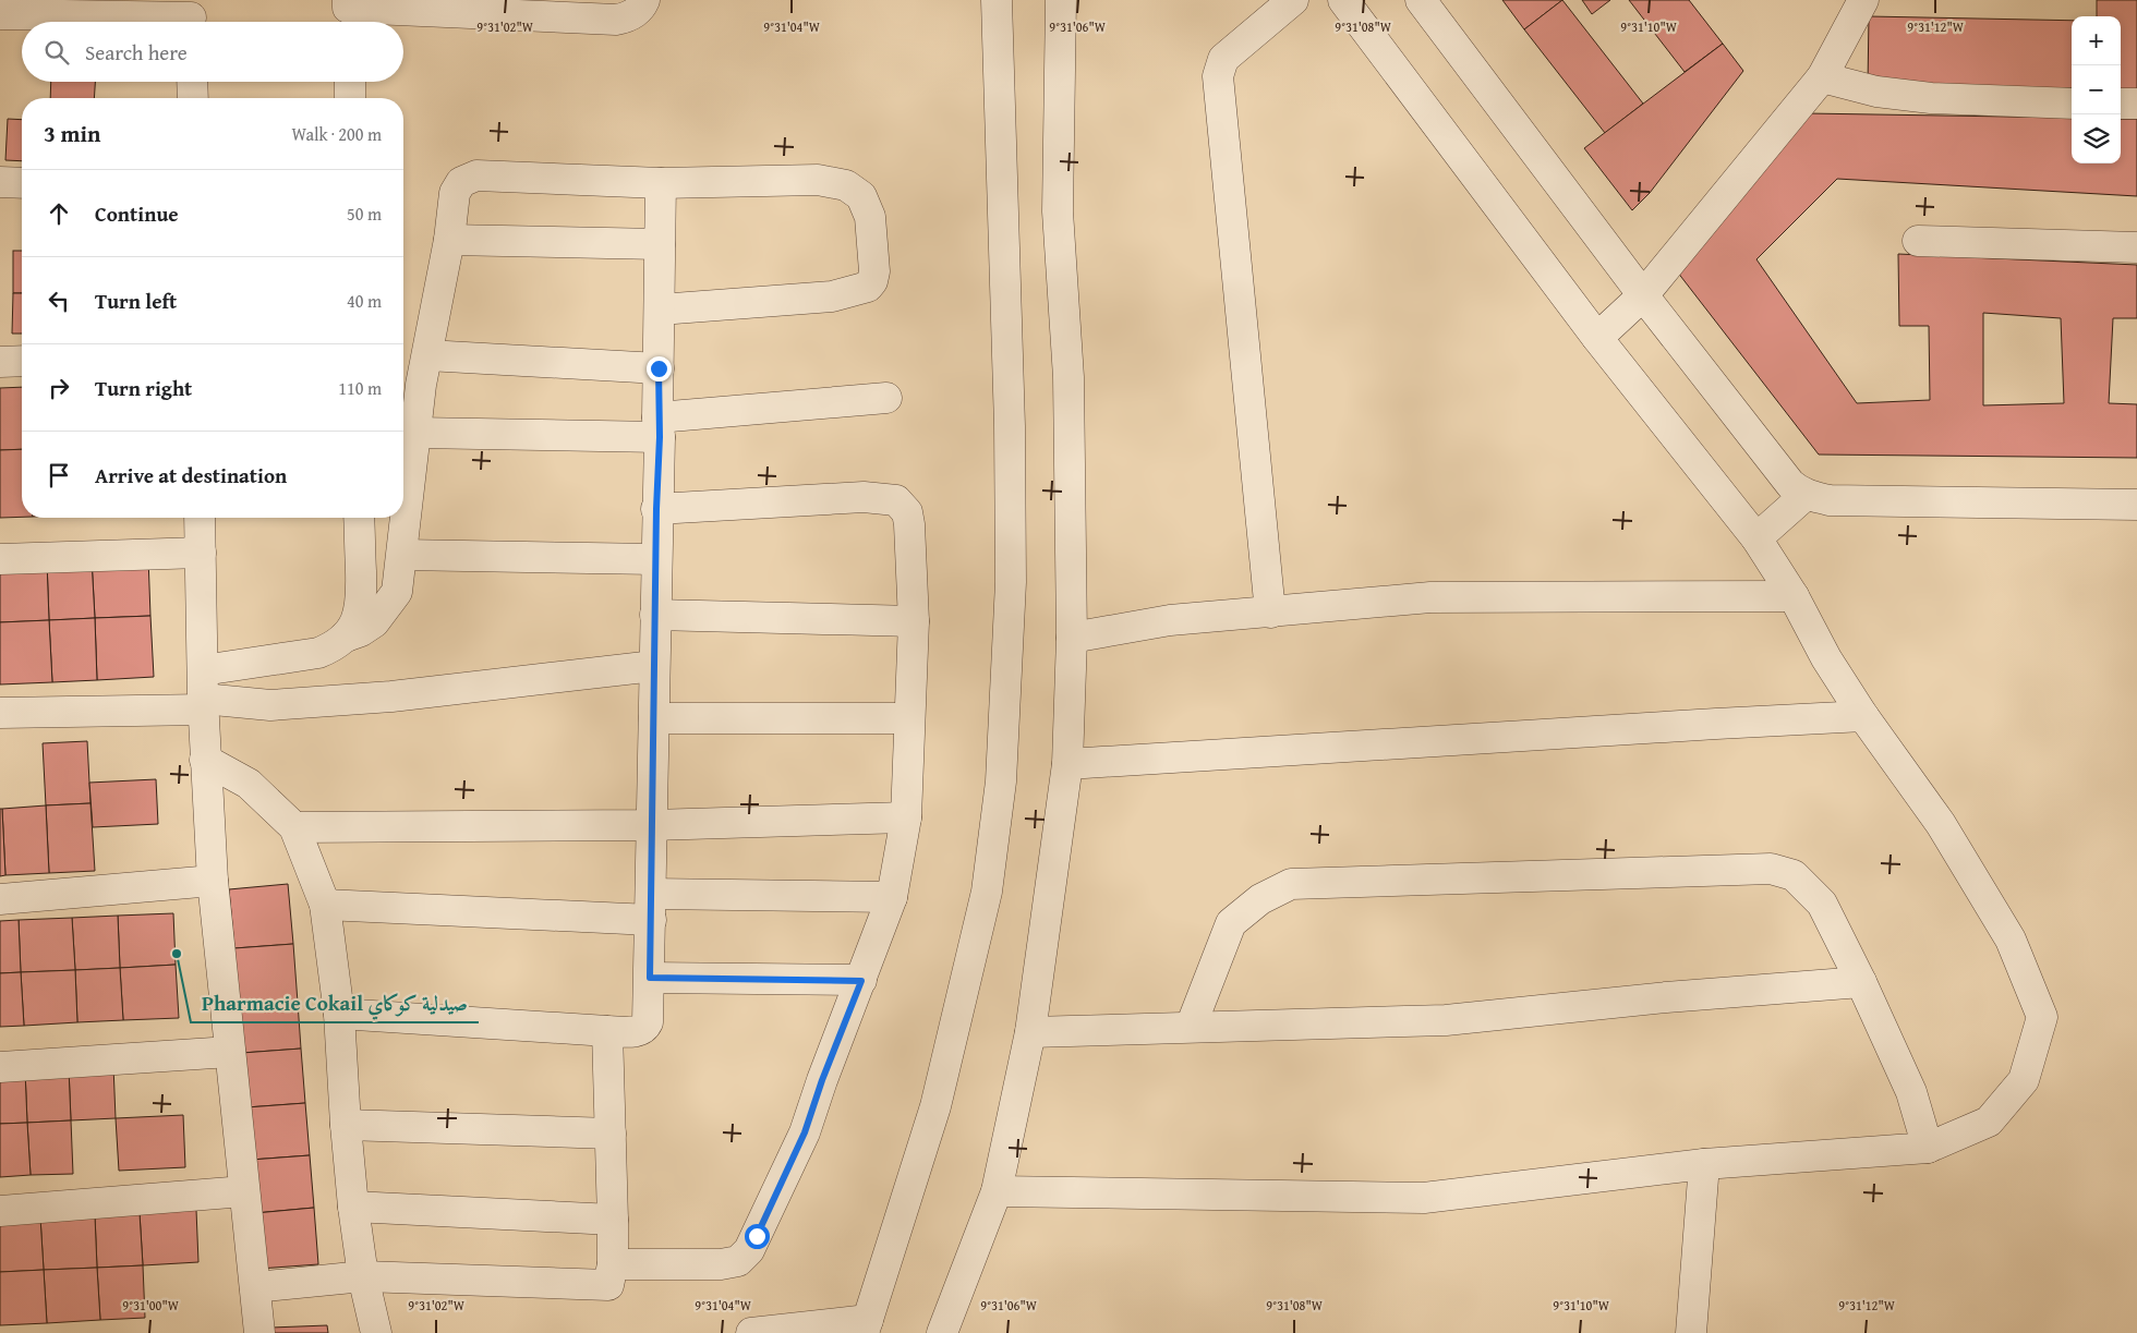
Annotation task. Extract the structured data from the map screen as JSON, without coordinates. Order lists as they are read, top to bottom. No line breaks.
{"places":["Pharmacie Cokail صيدلية كوكاي"],"page":{"map_buttons":["+","−"],"search":"Search here","heading":["3 min","Walk · 200 m"],"list":[["Continue","50 m"],["Turn left","40 m"],["Turn right","110 m"],"Arrive at destination"]},"coordinates":["9°31'02\"W","9°31'04\"W","9°31'06\"W","9°31'08\"W","9°31'10\"W","9°31'12\"W","9°31'00\"W"]}
